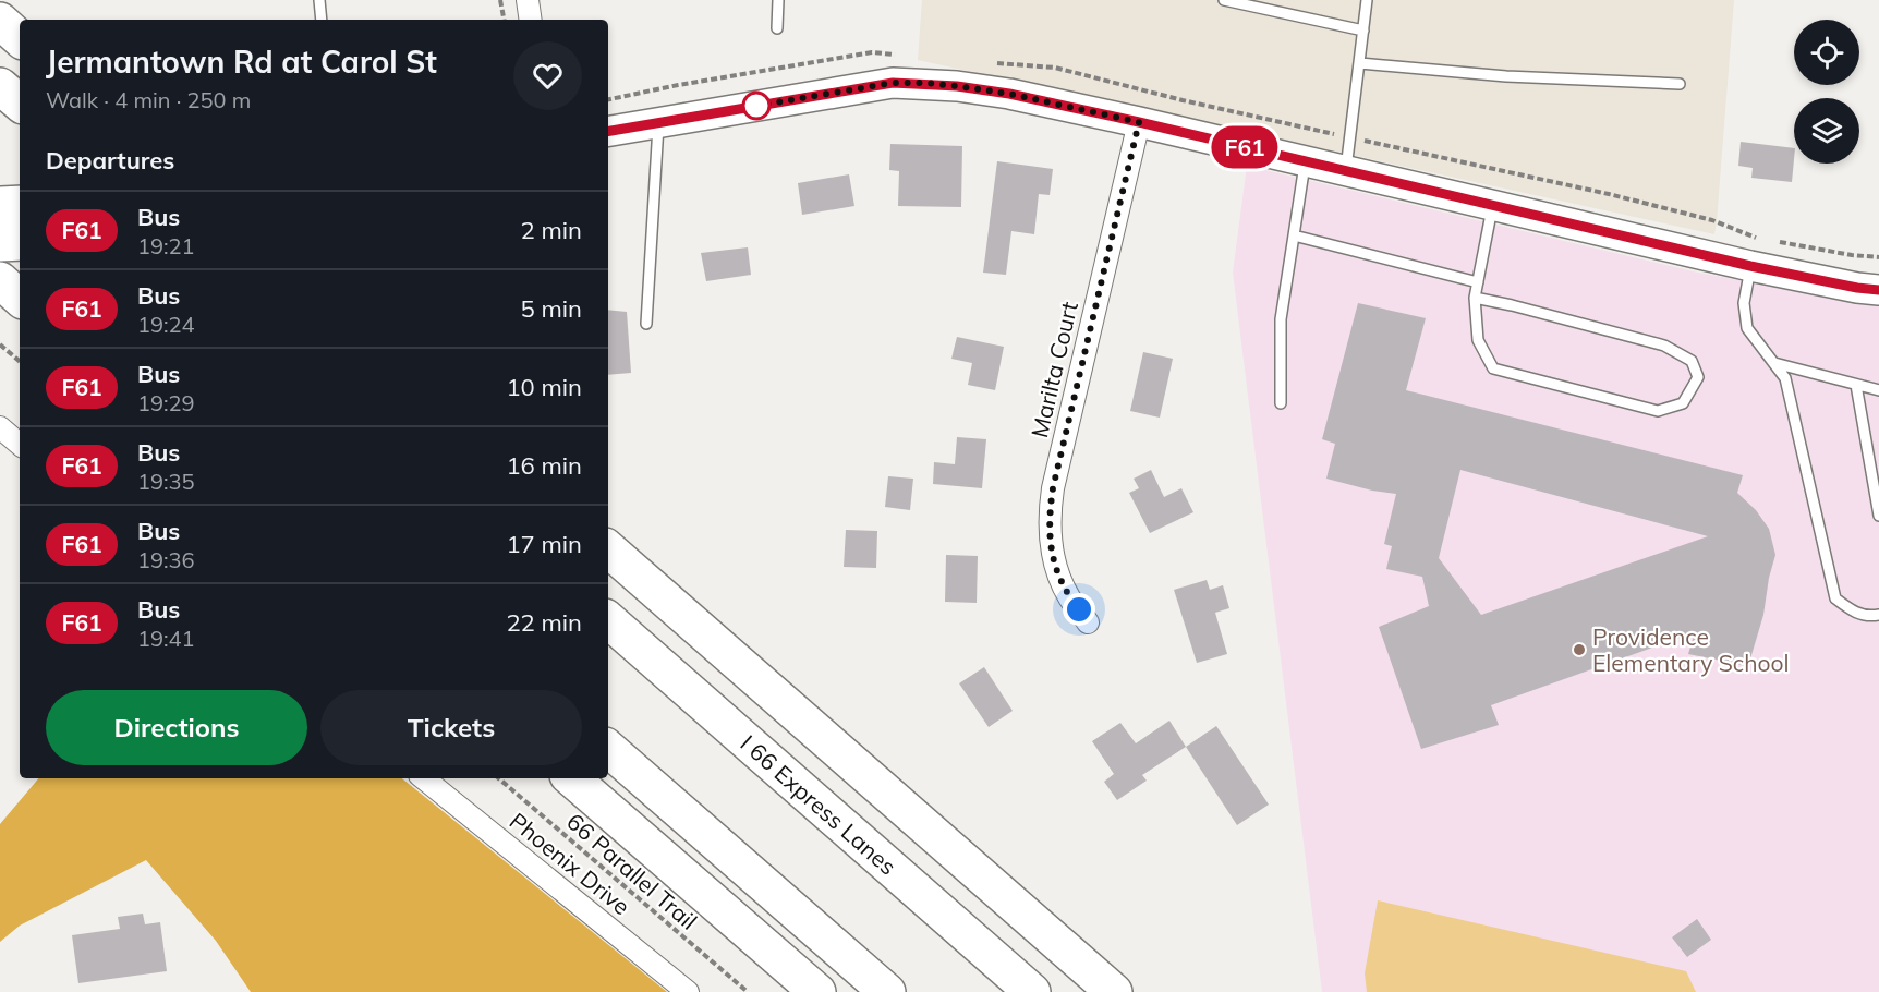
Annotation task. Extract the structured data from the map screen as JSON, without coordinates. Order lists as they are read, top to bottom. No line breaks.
{"streets":{"highway":["I 66 Express Lanes"],"street":["Marilta Court","Phoenix Drive"],"path":["66 Parallel Trail"]},"places":["Providence Elementary School"],"lines":["bus line F61"],"page":{"on_map":"F61","heading":[["Jermantown Rd at Carol St","Walk · 4 min · 250 m"],"Departures"],"list":[{"mark":"F61","name":"Bus","note":"19:21","value":"2 min"},{"mark":"F61","name":"Bus","note":"19:24","value":"5 min"},{"mark":"F61","name":"Bus","note":"19:29","value":"10 min"},{"mark":"F61","name":"Bus","note":"19:35","value":"16 min"},{"mark":"F61","name":"Bus","note":"19:36","value":"17 min"},{"mark":"F61","name":"Bus","note":"19:41","value":"22 min"}],"buttons":["Directions","Tickets"]}}
